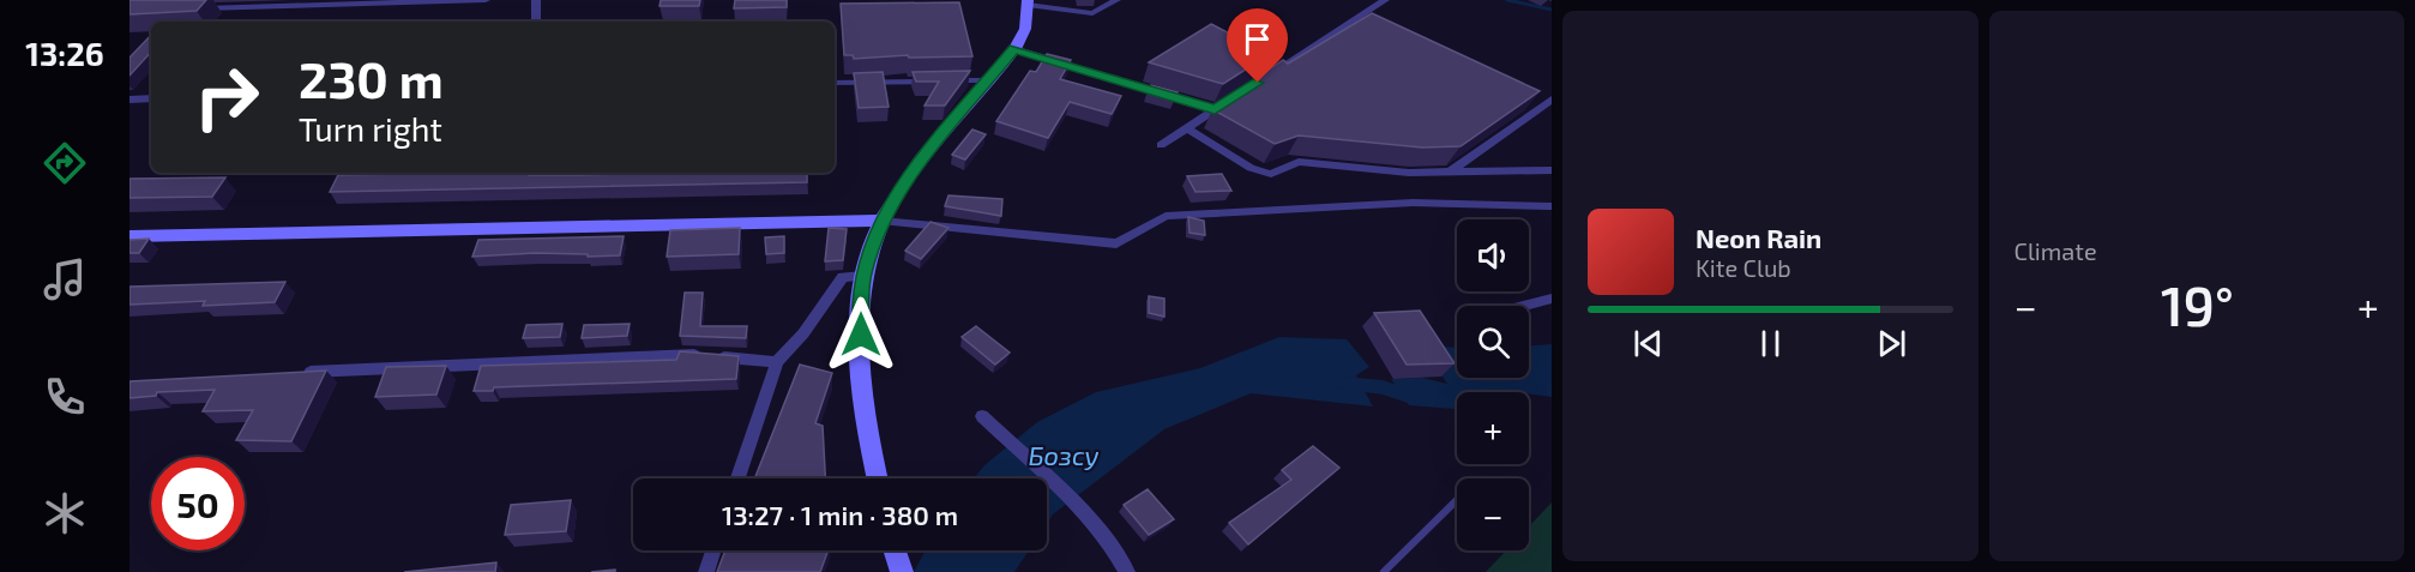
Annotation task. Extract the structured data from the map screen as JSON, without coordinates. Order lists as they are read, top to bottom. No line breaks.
{"water":["Бозсу"],"page":{"tabs":"13:26","tile":"Climate","turn":["230 m","Turn right"],"song":["Neon Rain","Kite Club"],"map_buttons":["+","−"],"heat":["−","19°","+"],"limit":"50","trip":"13:27 · 1 min · 380 m"}}
